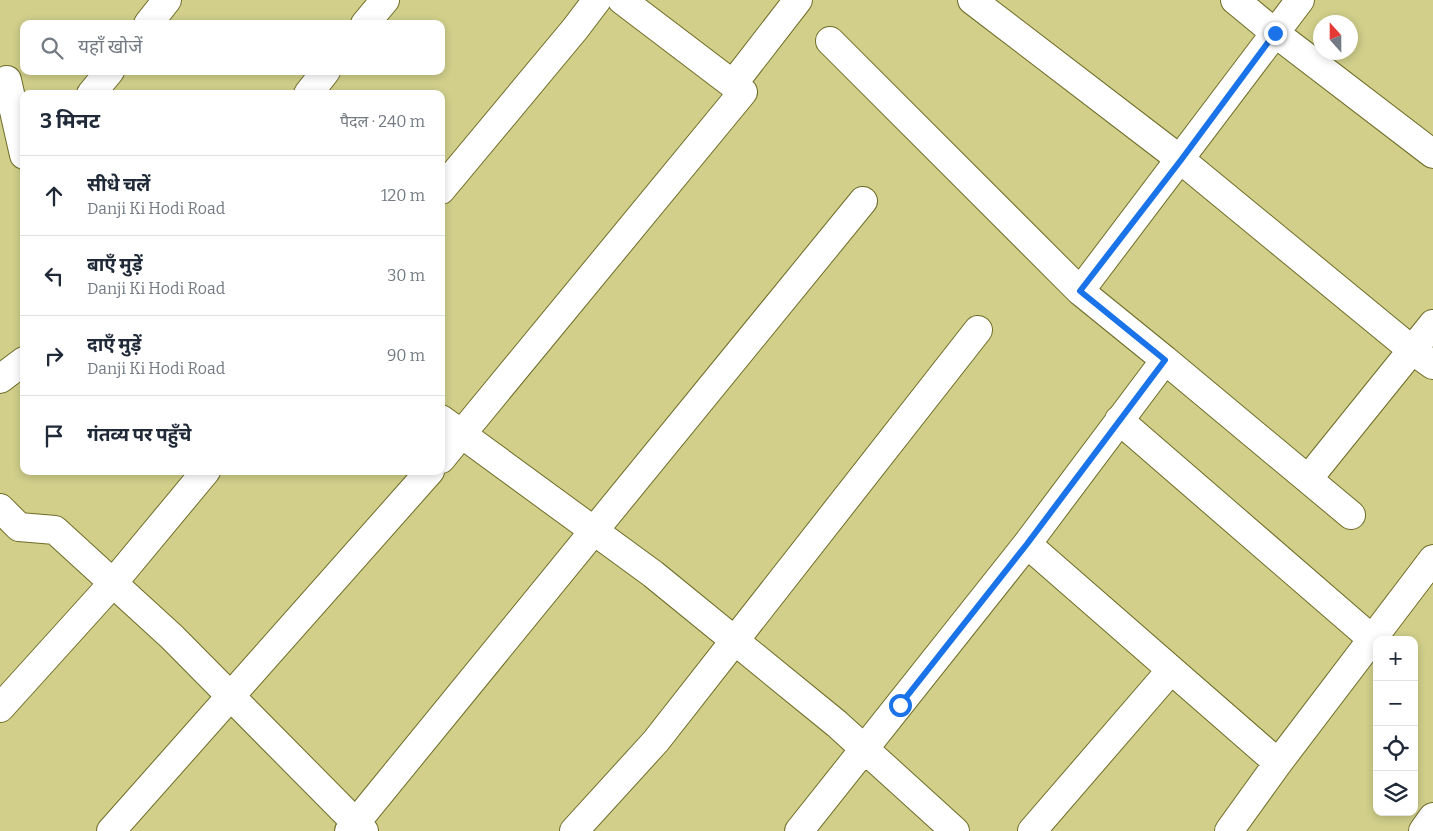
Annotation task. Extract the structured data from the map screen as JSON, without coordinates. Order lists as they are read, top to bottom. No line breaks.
{"north":"top","page":{"search":"यहाँ खोजें","heading":["3 मिनट","पैदल · 240 m"],"list":[["सीधे चलें","Danji Ki Hodi Road","120 m"],["बाएँ मुड़ें","Danji Ki Hodi Road","30 m"],["दाएँ मुड़ें","Danji Ki Hodi Road","90 m"],"गंतव्य पर पहुँचे"],"map_buttons":["+","−"]}}
